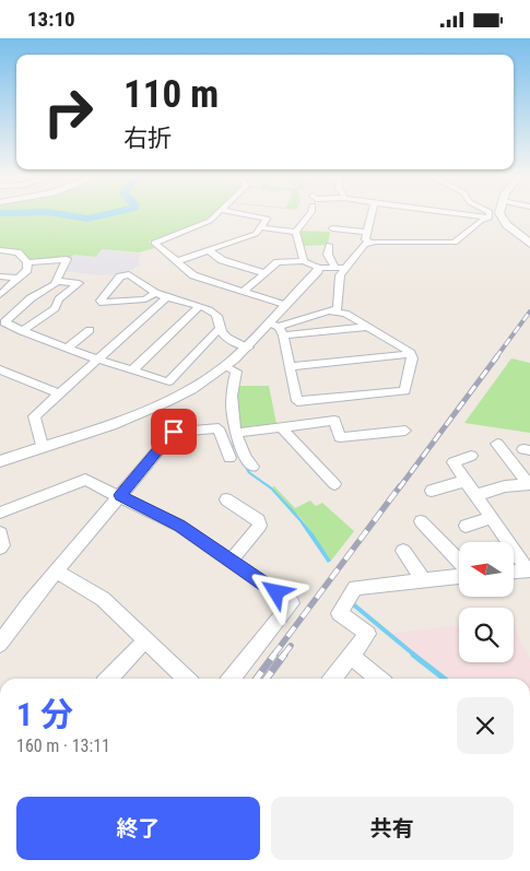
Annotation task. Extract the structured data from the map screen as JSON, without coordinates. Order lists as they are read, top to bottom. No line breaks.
{"north":"left","page":{"status":"13:10","turn":["110 m","右折"],"heading":["1 分","160 m · 13:11"],"buttons":["終了","共有"]}}
